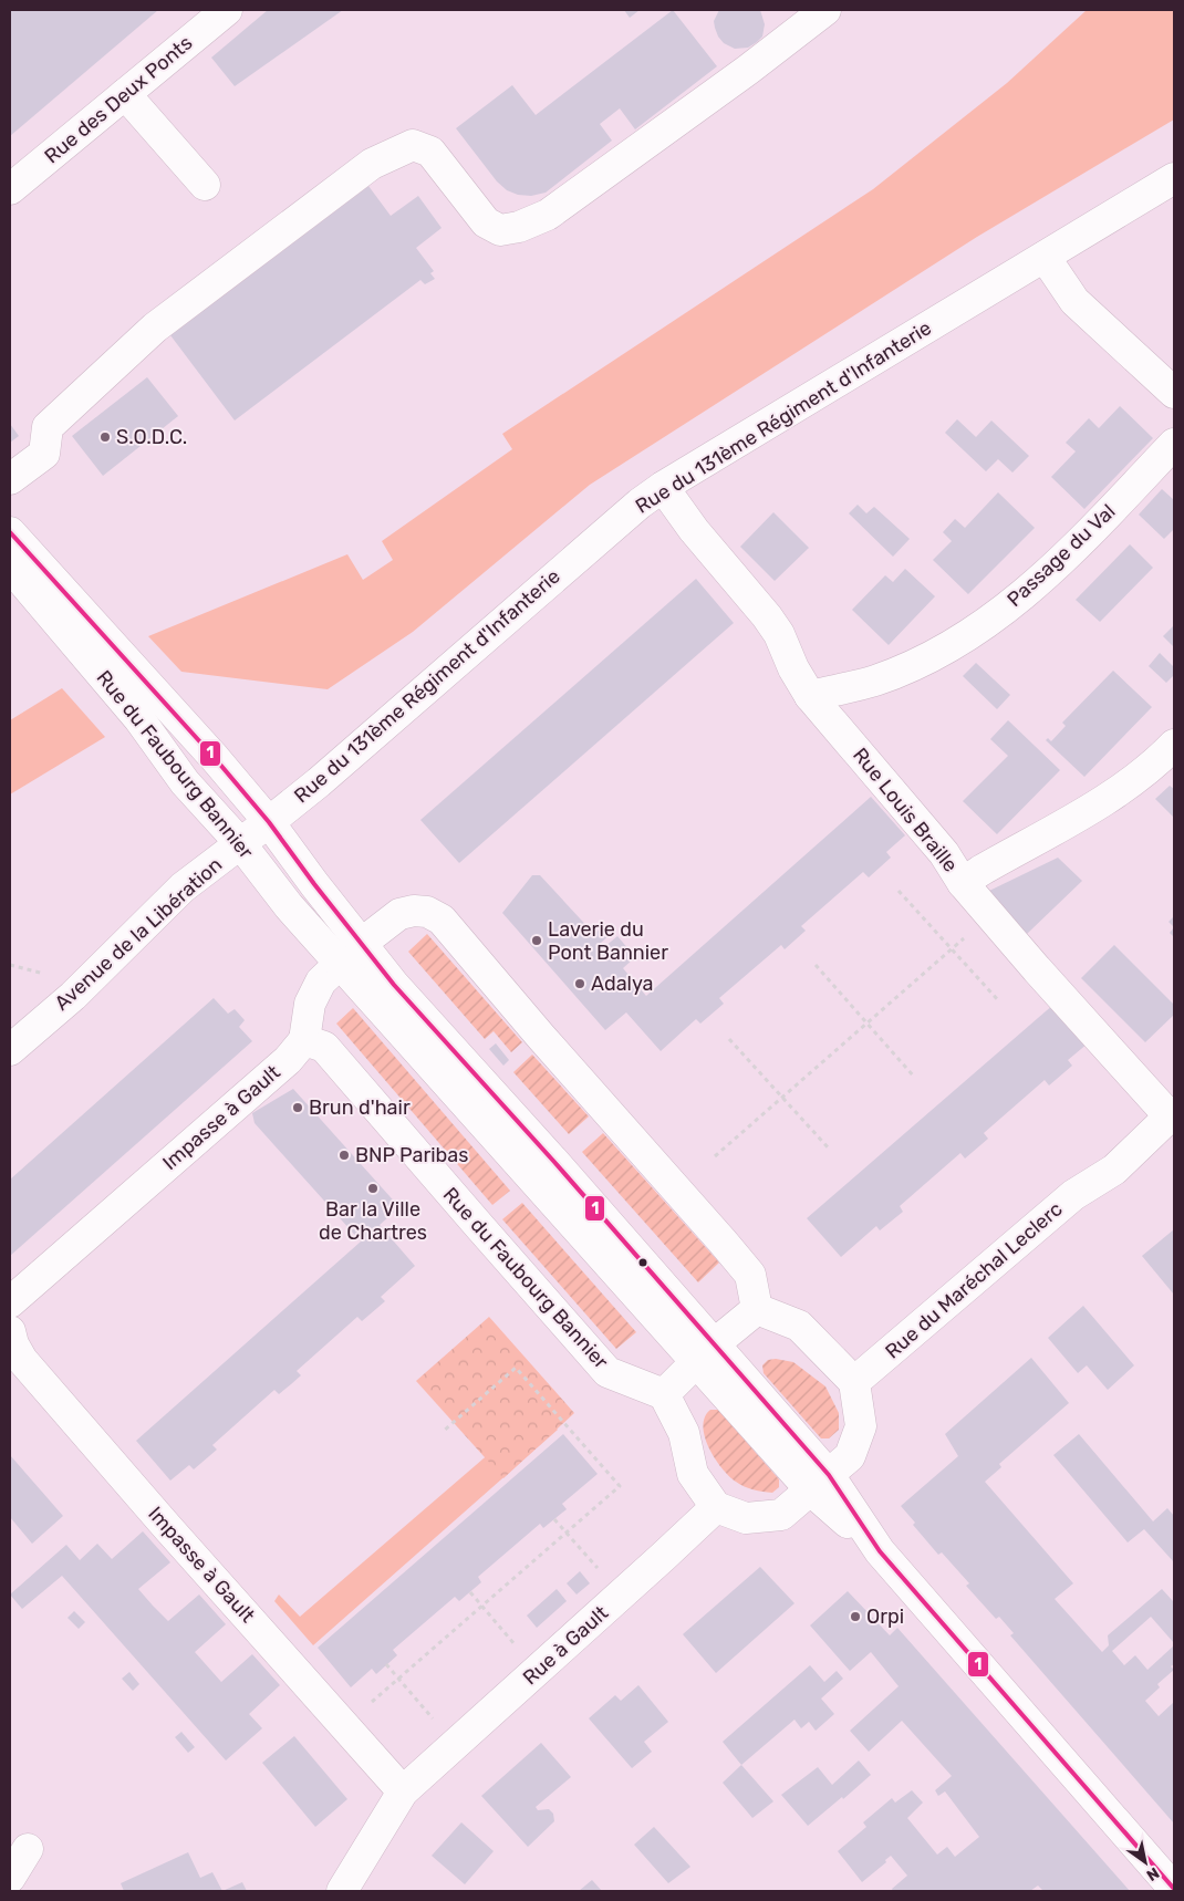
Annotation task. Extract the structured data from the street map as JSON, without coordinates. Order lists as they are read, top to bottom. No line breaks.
{"streets":{"street":["Rue des Deux Ponts","Rue du 131ème Régiment d'Infanterie","Passage du Val","Rue du Faubourg Bannier","Rue Louis Braille","Avenue de la Libération","Impasse à Gault","Rue du Maréchal Leclerc","Rue à Gault"]},"crossings":[["Rue du 131ème Régiment d'Infanterie","Rue du Faubourg Bannier"],["Rue du 131ème Régiment d'Infanterie","Rue Louis Braille"],["Rue du 131ème Régiment d'Infanterie","Avenue de la Libération"],["Passage du Val","Rue Louis Braille"],["Rue du Faubourg Bannier","Avenue de la Libération"],["Rue du Faubourg Bannier","Impasse à Gault"],["Rue Louis Braille","Rue du Maréchal Leclerc"],["Impasse à Gault","Rue à Gault"]],"places":["S.O.D.C.","Laverie du Pont Bannier","Adalya","Brun d'hair","BNP Paribas","Bar la Ville de Chartres","Orpi"],"lines":["transit line 1"],"north":"bottom right"}
